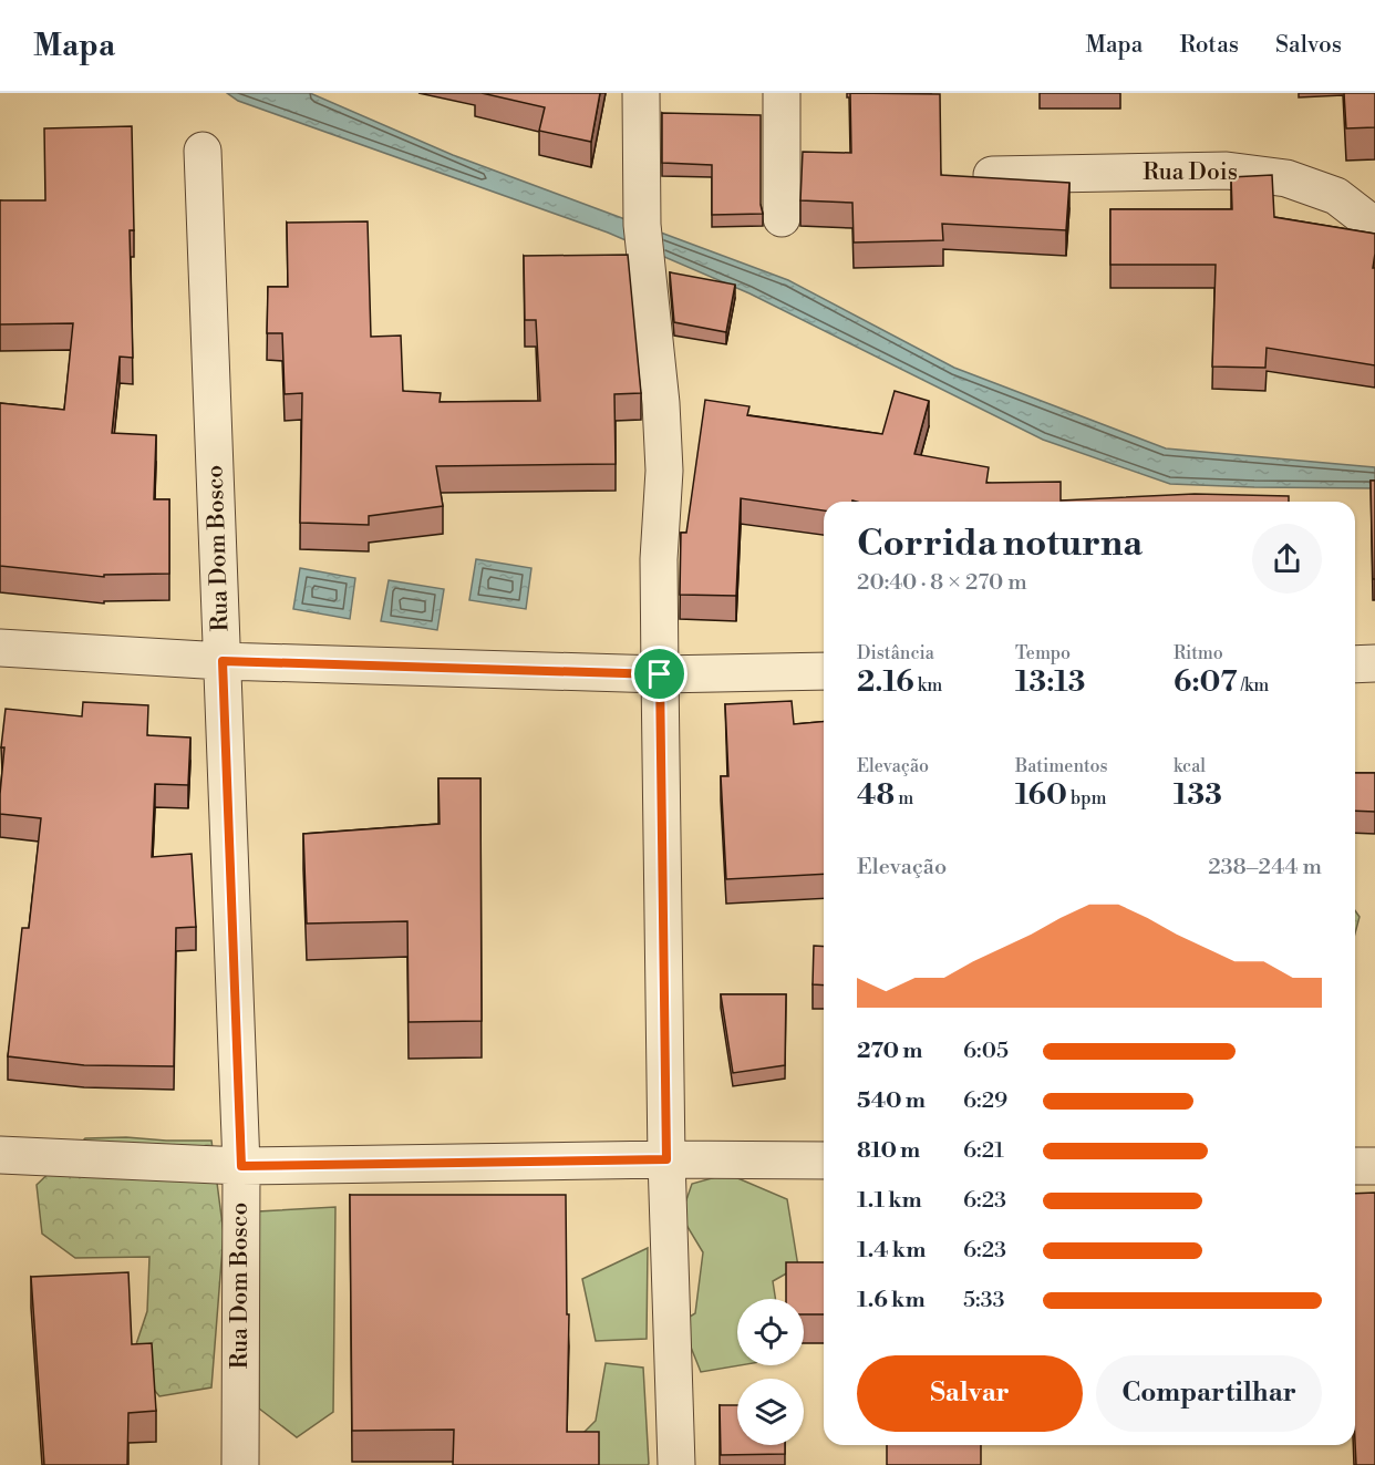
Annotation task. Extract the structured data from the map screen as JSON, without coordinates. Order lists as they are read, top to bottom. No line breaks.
{"streets":{"street":["Rua Dois","Rua Dom Bosco"]},"page":{"header":"Mapa","nav":["Mapa","Rotas","Salvos"],"heading":["Corrida noturna","20:40 · 8 × 270 m"],"stats":[["Distância","2.16 km"],["Tempo","13:13"],["Ritmo","6:07 /km"],["Elevação","48 m"],["Batimentos","160 bpm"],["kcal","133"]],"chart":["Elevação","238–244 m"],"list":[{"name":"270 m","note":"6:05"},{"name":"540 m","note":"6:29"},{"name":"810 m","note":"6:21"},{"name":"1.1 km","note":"6:23"},{"name":"1.4 km","note":"6:23"},{"name":"1.6 km","note":"5:33"}],"buttons":["Salvar","Compartilhar"]}}
